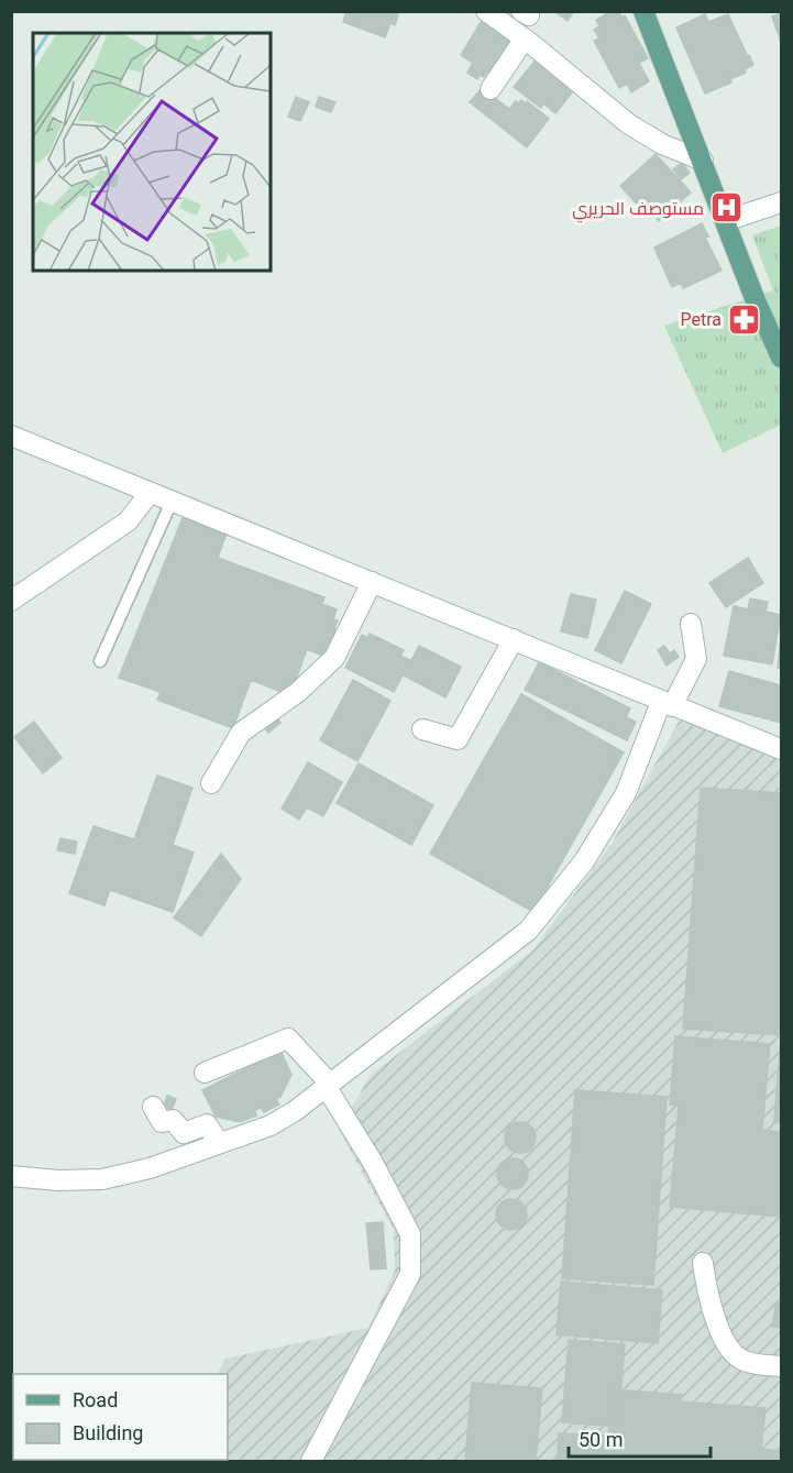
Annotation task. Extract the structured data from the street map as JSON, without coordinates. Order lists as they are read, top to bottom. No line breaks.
{"places":{"hospital":["مستوصف الحريري"],"pharmacy":["Petra"]},"legend":["Road","Building"],"scale_bar":"50 m"}
